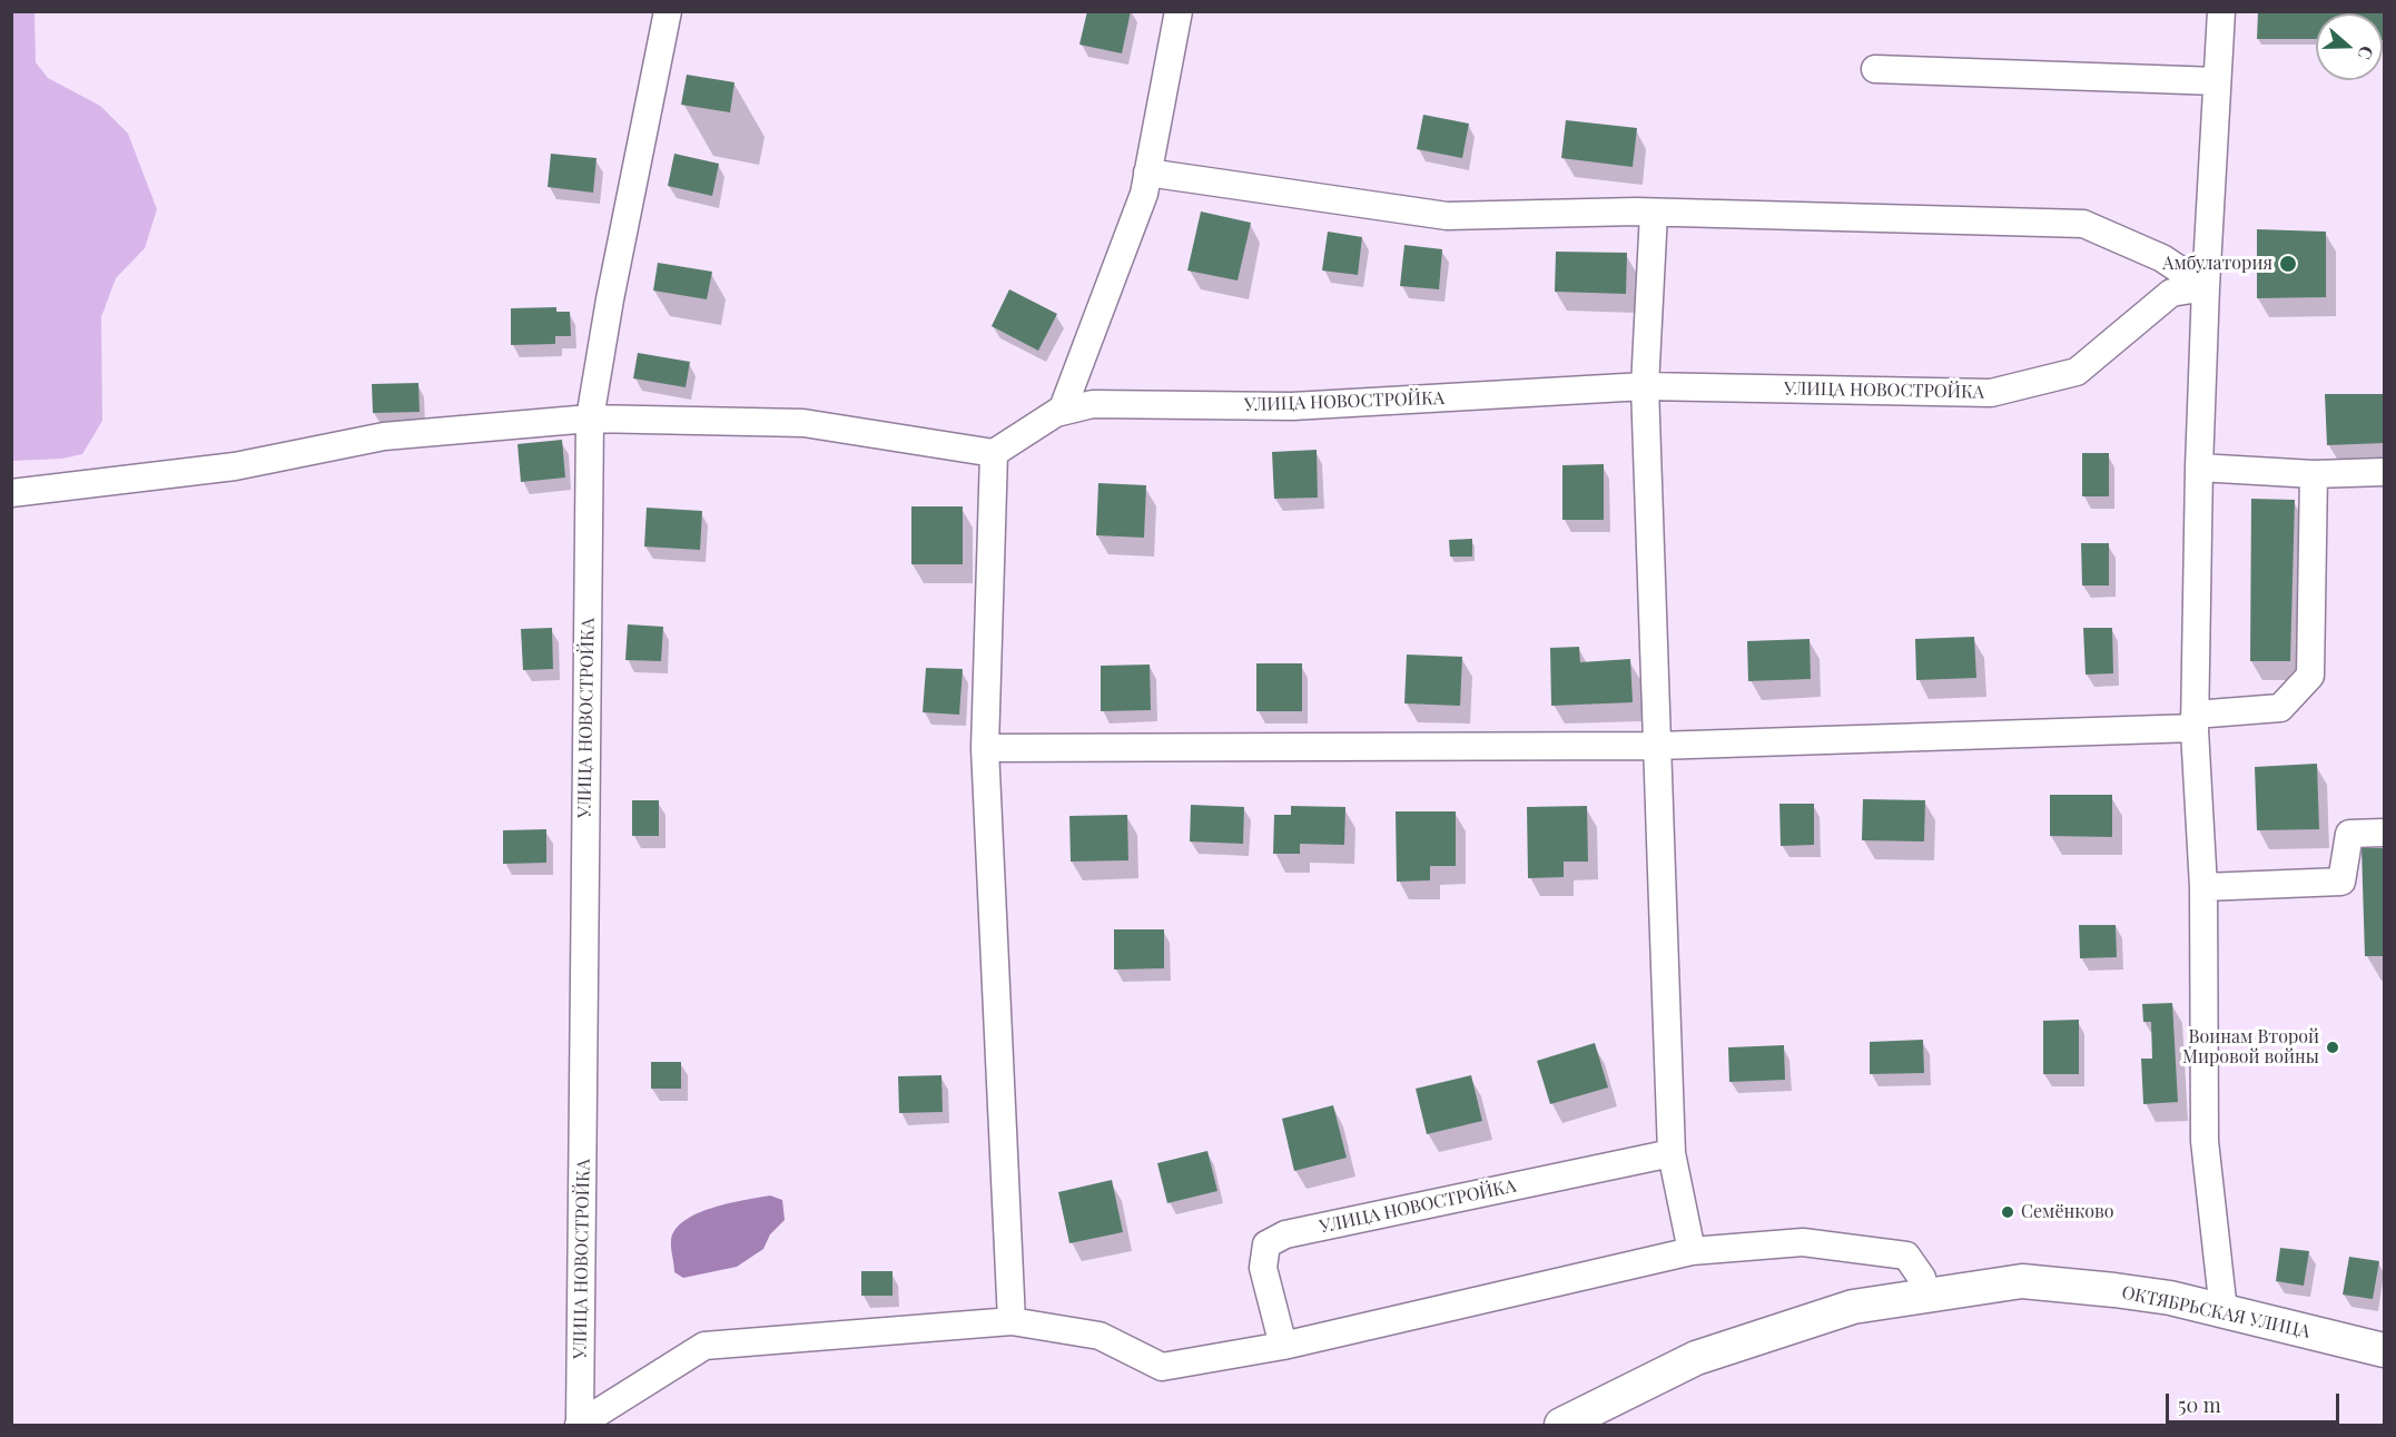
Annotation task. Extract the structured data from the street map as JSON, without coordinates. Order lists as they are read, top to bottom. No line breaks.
{"streets":{"street":["УЛИЦА НОВОСТРОЙКА","ОКТЯБРЬСКАЯ УЛИЦА"]},"places":["Амбулатория","Воинам Второй Мировой войны","Семёнково"],"scale_bar":"50 m","north":"right"}
